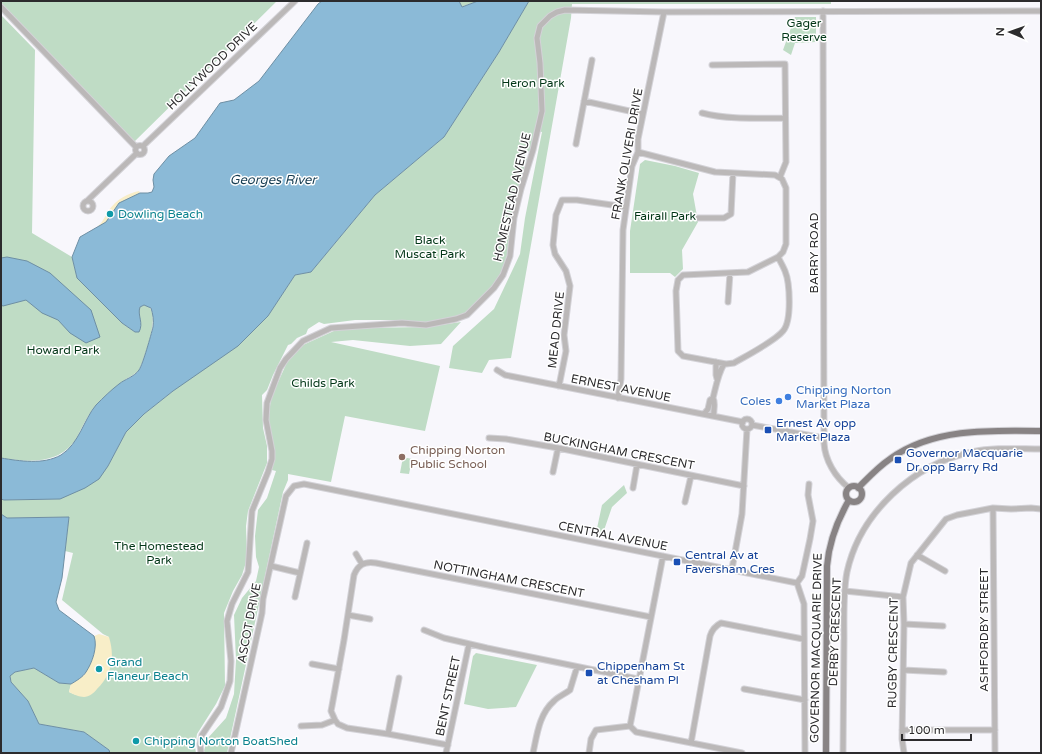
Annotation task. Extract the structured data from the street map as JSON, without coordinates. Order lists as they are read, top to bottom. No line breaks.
{"streets":{"main road":["GOVERNOR MACQUARIE DRIVE"],"street":["HOLLYWOOD DRIVE","FRANK OLIVERI DRIVE","HOMESTEAD AVENUE","BARRY ROAD","MEAD DRIVE","ERNEST AVENUE","BUCKINGHAM CRESCENT","CENTRAL AVENUE","NOTTINGHAM CRESCENT","ASCOT DRIVE","ASHFORDBY STREET","DERBY CRESCENT","RUGBY CRESCENT","BENT STREET"]},"crossings":[["FRANK OLIVERI DRIVE","HOMESTEAD AVENUE"],["FRANK OLIVERI DRIVE","MEAD DRIVE"],["FRANK OLIVERI DRIVE","ERNEST AVENUE"],["BARRY ROAD","GOVERNOR MACQUARIE DRIVE"],["MEAD DRIVE","ERNEST AVENUE"],["CENTRAL AVENUE","ASCOT DRIVE"],["ASHFORDBY STREET","RUGBY CRESCENT"]],"water":["Georges River"],"parks":["Gager Reserve","Heron Park","Fairall Park","Black Muscat Park","Howard Park","Childs Park","The Homestead Park"],"places":{"other":["Dowling Beach","Chipping Norton Market Plaza","Coles","Chipping Norton Public School","Grand Flaneur Beach","Chipping Norton BoatShed"],"transit":["Ernest Av opp Market Plaza","Governor Macquarie Dr opp Barry Rd","Central Av at Faversham Cres","Chippenham St at Chesham Pl"]},"scale_bar":"100 m","north":"left"}
